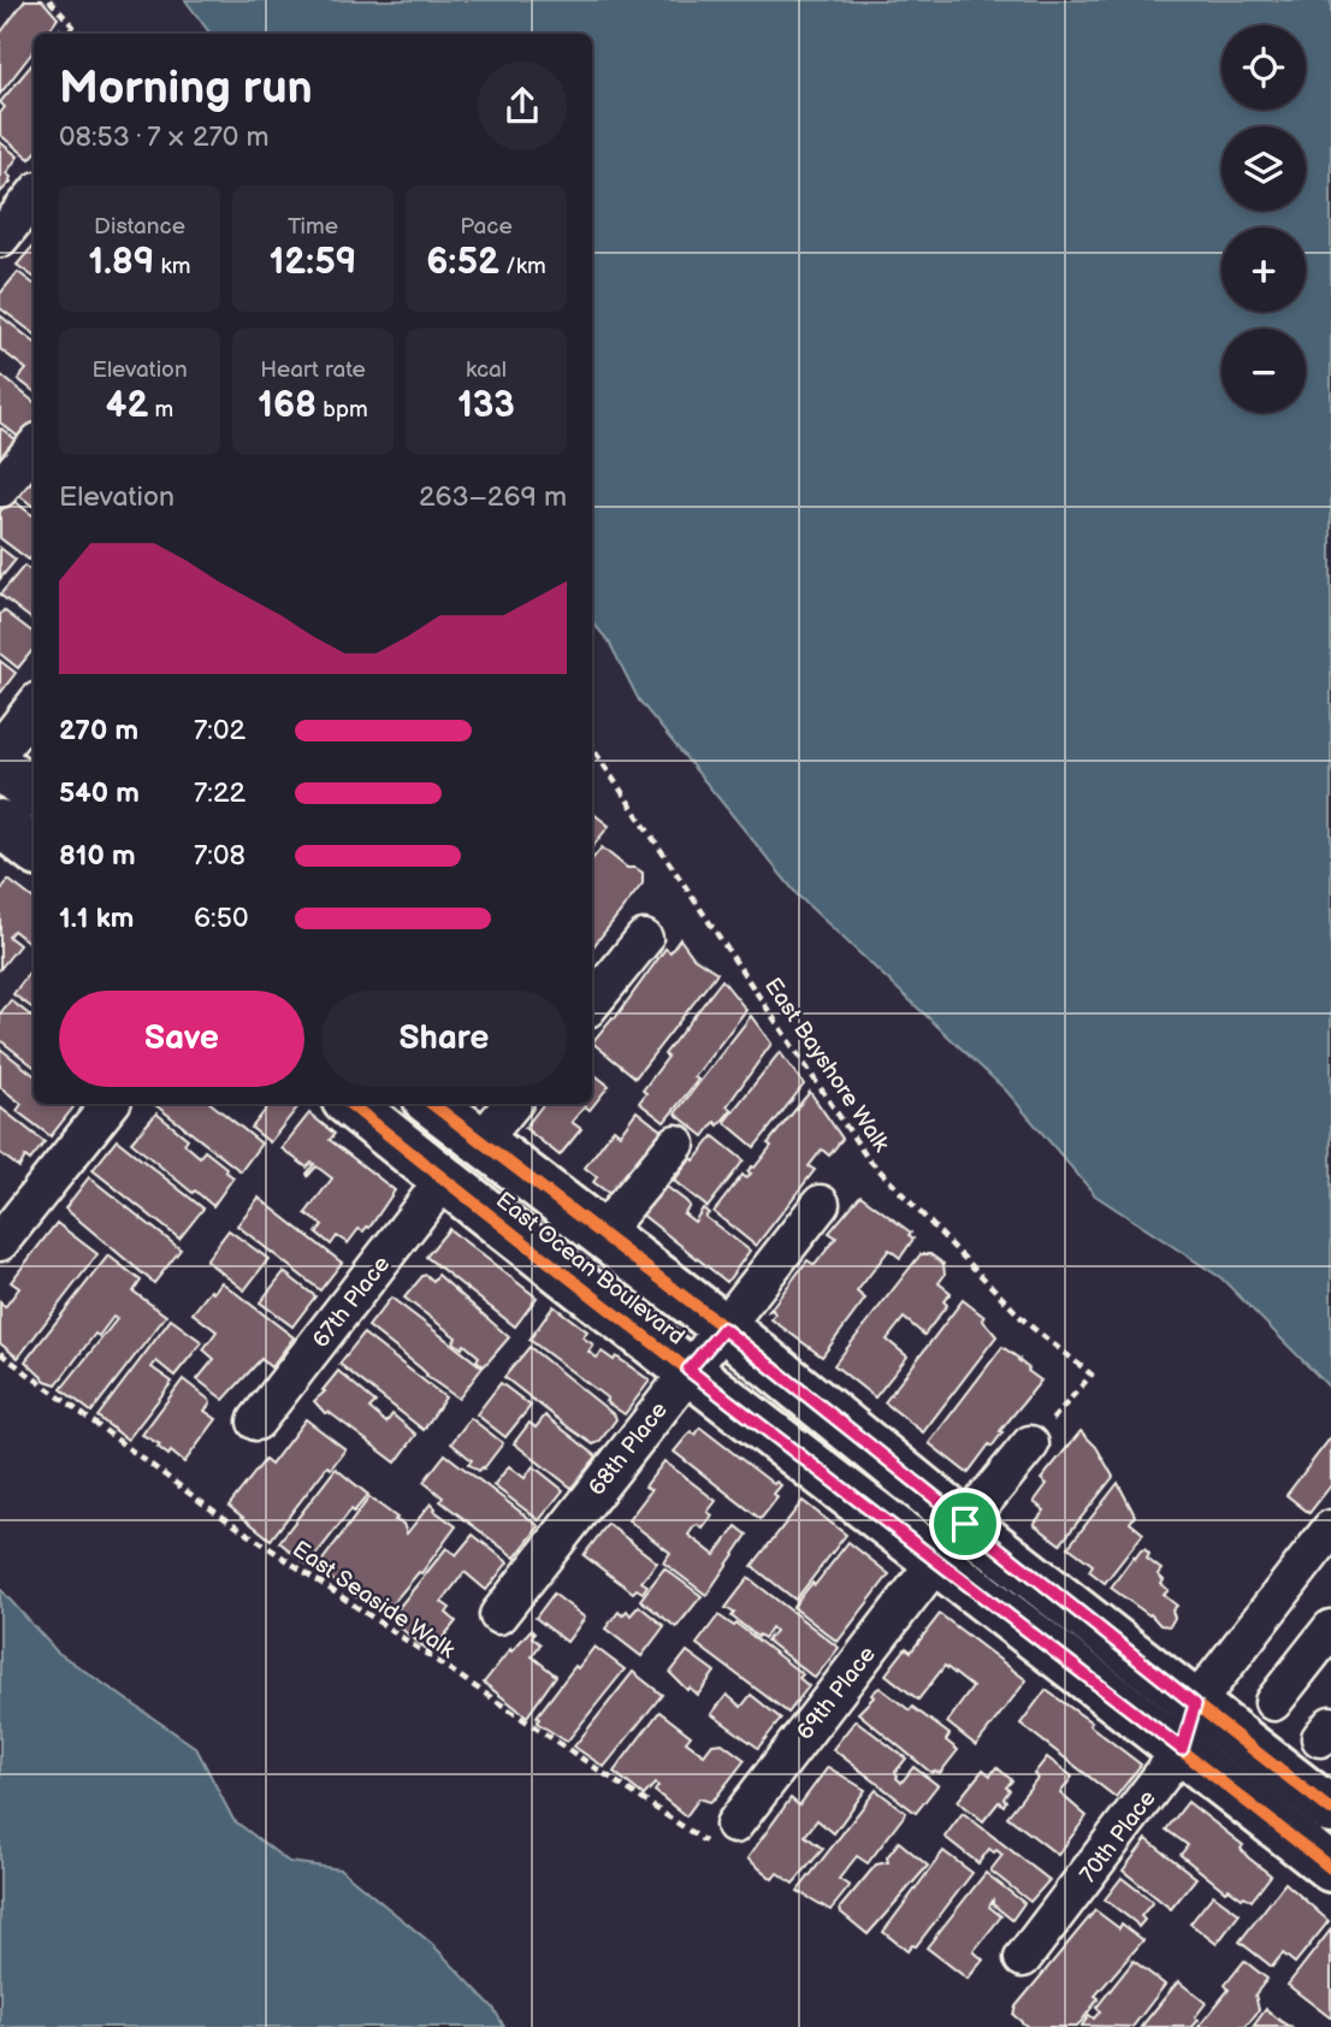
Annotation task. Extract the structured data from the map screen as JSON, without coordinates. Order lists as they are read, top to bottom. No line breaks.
{"streets":{"main road":["East Ocean Boulevard"],"street":["67th Place","68th Place","69th Place","70th Place"],"path":["East Bayshore Walk","East Seaside Walk"]},"crossings":[["East Ocean Boulevard","67th Place"],["East Ocean Boulevard","68th Place"],["East Ocean Boulevard","69th Place"],["East Ocean Boulevard","70th Place"],["East Seaside Walk","69th Place"]],"page":{"map_buttons":["+","−"],"heading":["Morning run","08:53 · 7 × 270 m"],"stats":[["Distance","1.89 km"],["Time","12:59"],["Pace","6:52 /km"],["Elevation","42 m"],["Heart rate","168 bpm"],["kcal","133"]],"chart":["Elevation","263–269 m"],"list":[{"name":"270 m","note":"7:02"},{"name":"540 m","note":"7:22"},{"name":"810 m","note":"7:08"},{"name":"1.1 km","note":"6:50"}],"buttons":["Save","Share"]}}
